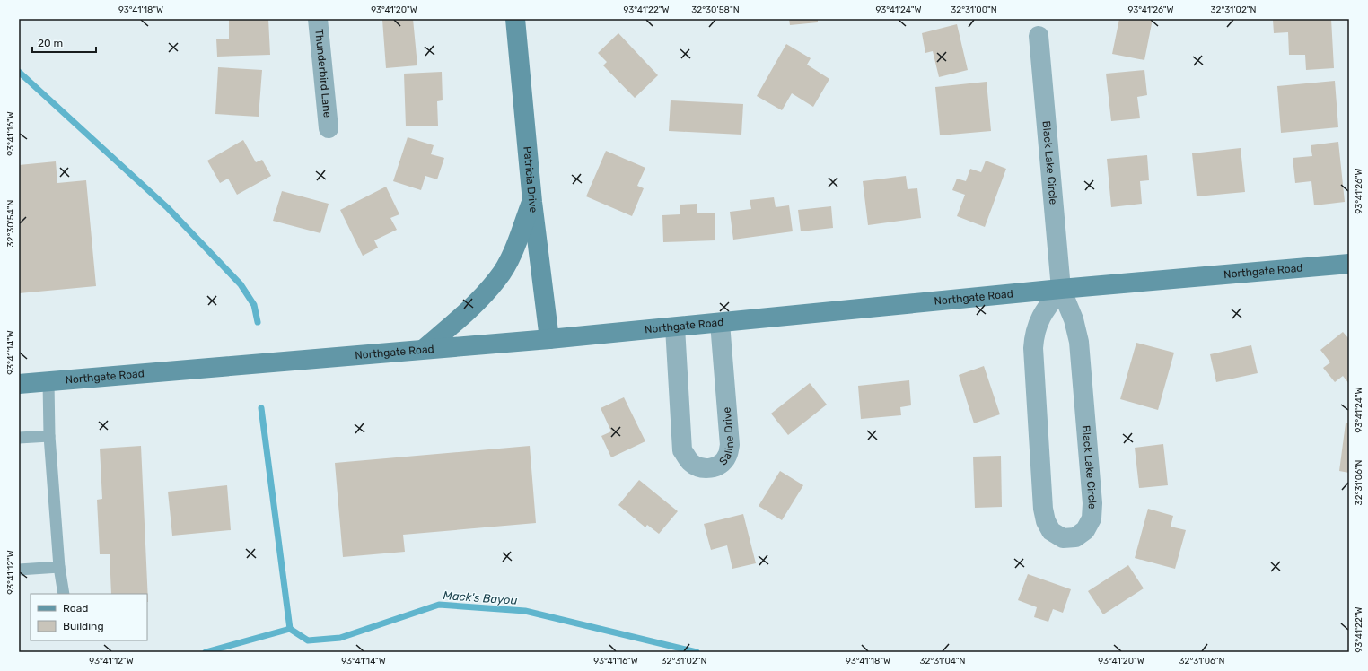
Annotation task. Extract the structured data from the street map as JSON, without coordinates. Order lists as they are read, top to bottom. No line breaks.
{"streets":{"main road":["Patricia Drive","Northgate Road"],"street":["Thunderbird Lane","Black Lake Circle","Saline Drive"]},"crossings":[["Black Lake Circle","Northgate Road"],["Patricia Drive","Northgate Road"],["Northgate Road","Saline Drive"]],"water":["Mack's Bayou"],"legend":["Road","Building"],"scale_bar":"20 m","coordinates":["93°41'18\"W","93°41'20\"W","93°41'22\"W","32°30'58\"N","93°41'24\"W","32°31'00\"N","93°41'26\"W","32°31'02\"N","93°41'16\"W","32°30'54\"N","93°41'14\"W","32°31'06\"N","93°41'12\"W","32°31'04\"N"]}
